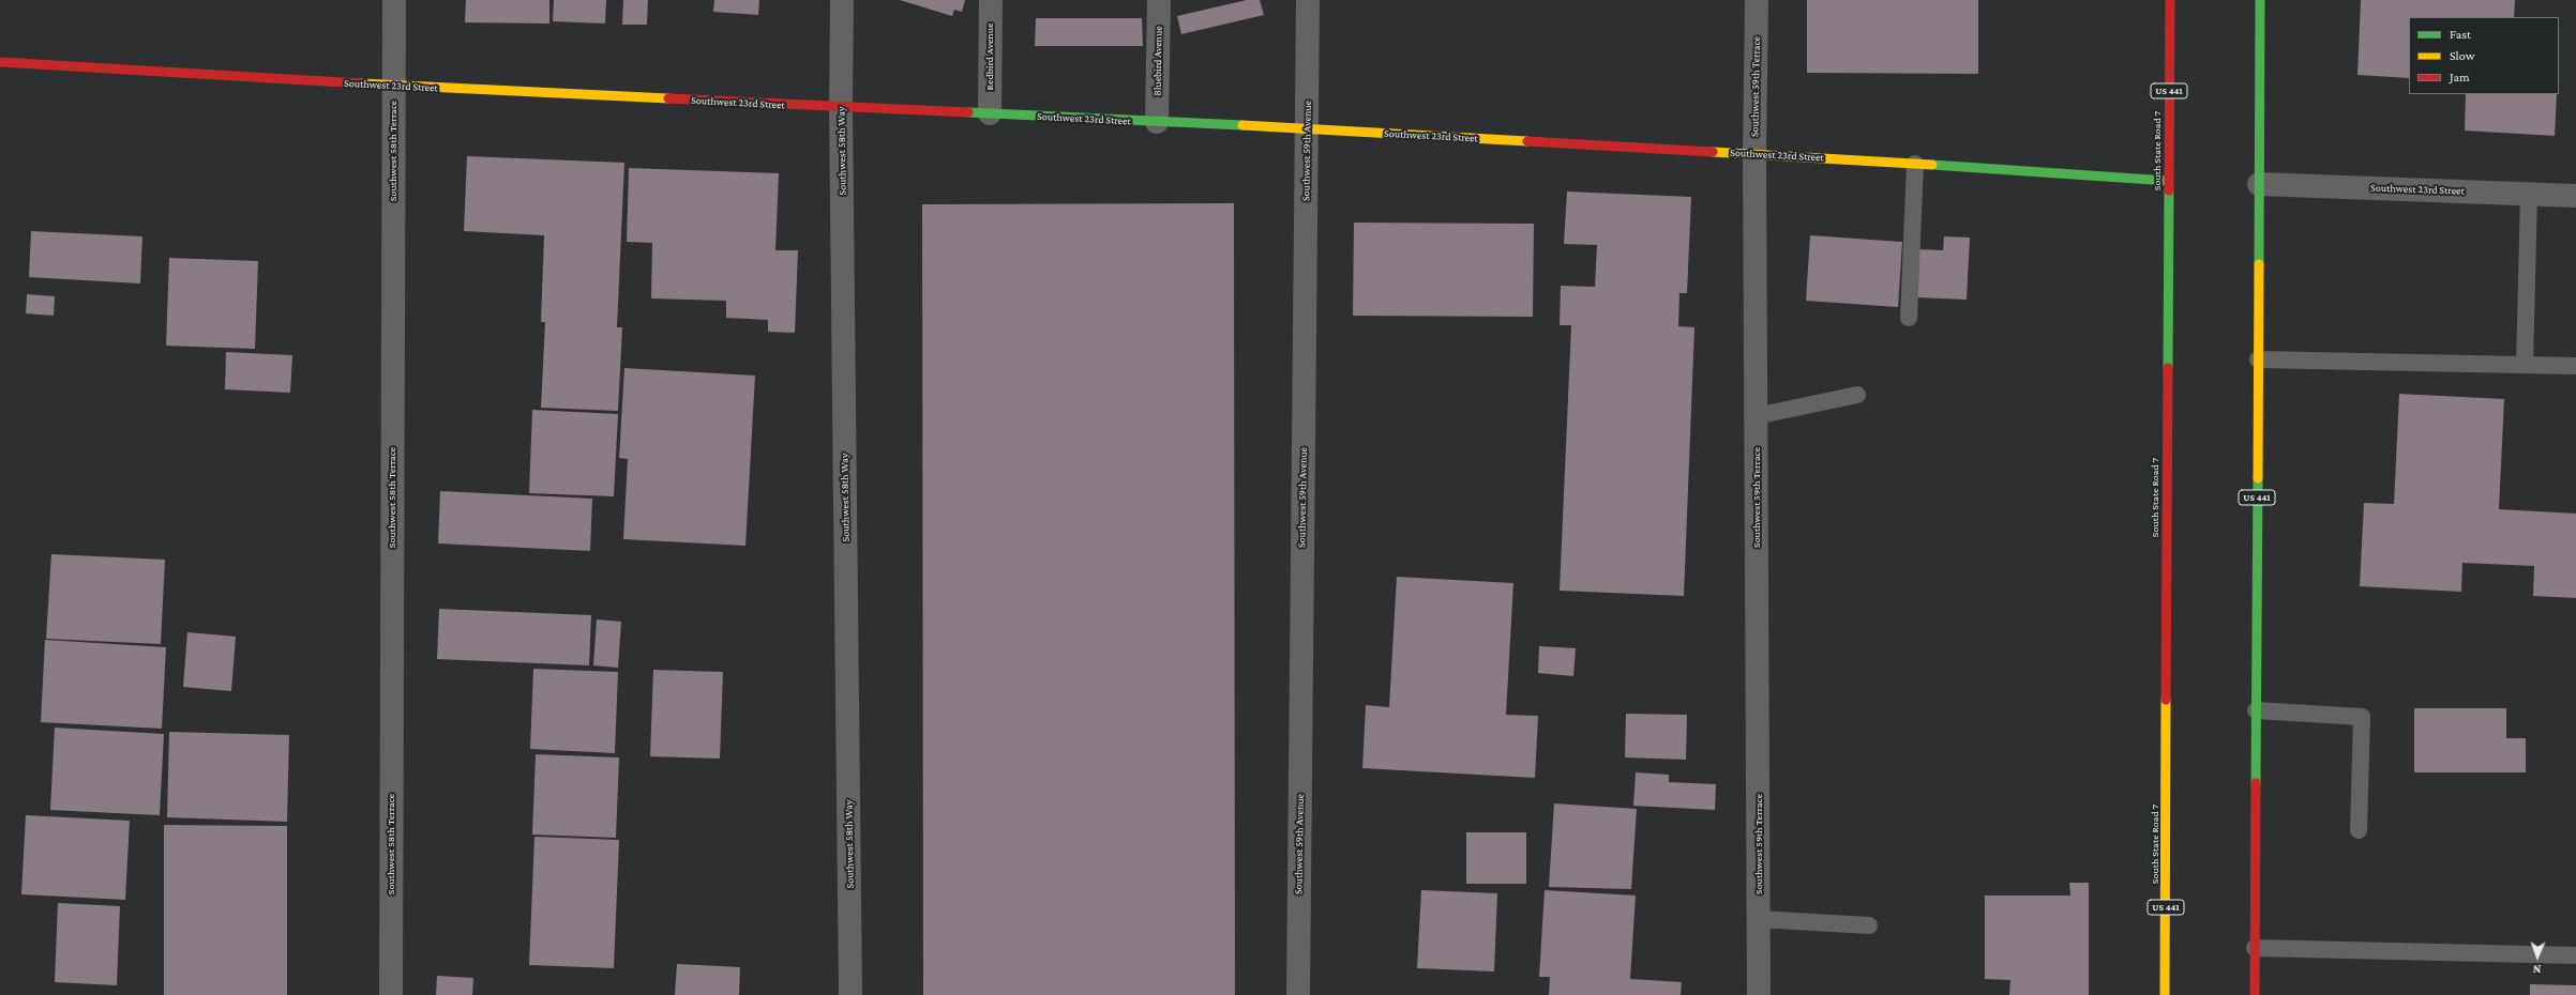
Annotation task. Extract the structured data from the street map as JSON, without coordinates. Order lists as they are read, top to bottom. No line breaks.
{"streets":{"street":["Redbird Avenue","Bluebird Avenue","Southwest 23rd Street","Southwest 59th Terrace","US 441","Southwest 58th Terrace","Southwest 58th Way","Southwest 59th Avenue","South State Road 7"]},"crossings":[["Redbird Avenue","Southwest 23rd Street"],["Bluebird Avenue","Southwest 23rd Street"],["Southwest 23rd Street","Southwest 59th Terrace"],["Southwest 23rd Street","US 441"],["Southwest 23rd Street","Southwest 58th Terrace"],["Southwest 23rd Street","Southwest 58th Way"],["Southwest 23rd Street","Southwest 59th Avenue"],["Southwest 23rd Street","South State Road 7"]],"legend":["Fast","Slow","Jam"],"north":"bottom"}
